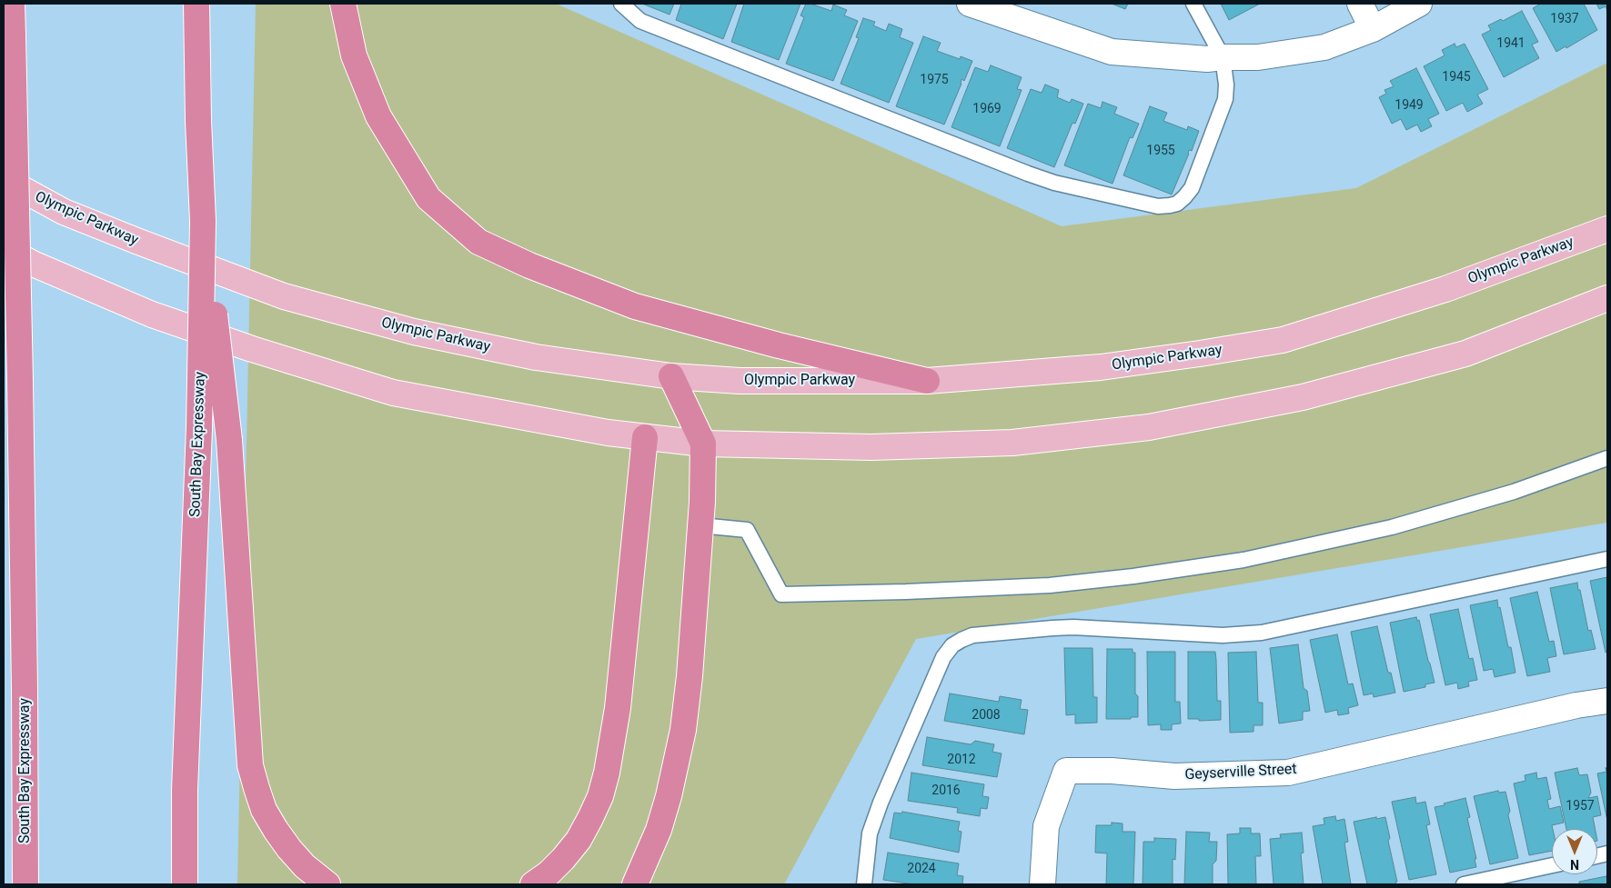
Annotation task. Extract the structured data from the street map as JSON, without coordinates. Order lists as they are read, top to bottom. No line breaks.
{"streets":{"highway":["South Bay Expressway"],"main road":["Olympic Parkway"],"street":["Geyserville Street"]},"house_numbers":["1937","1941","1945","1975","1949","1969","1955","2008","2012","2016","1957","2024"],"north":"bottom"}
